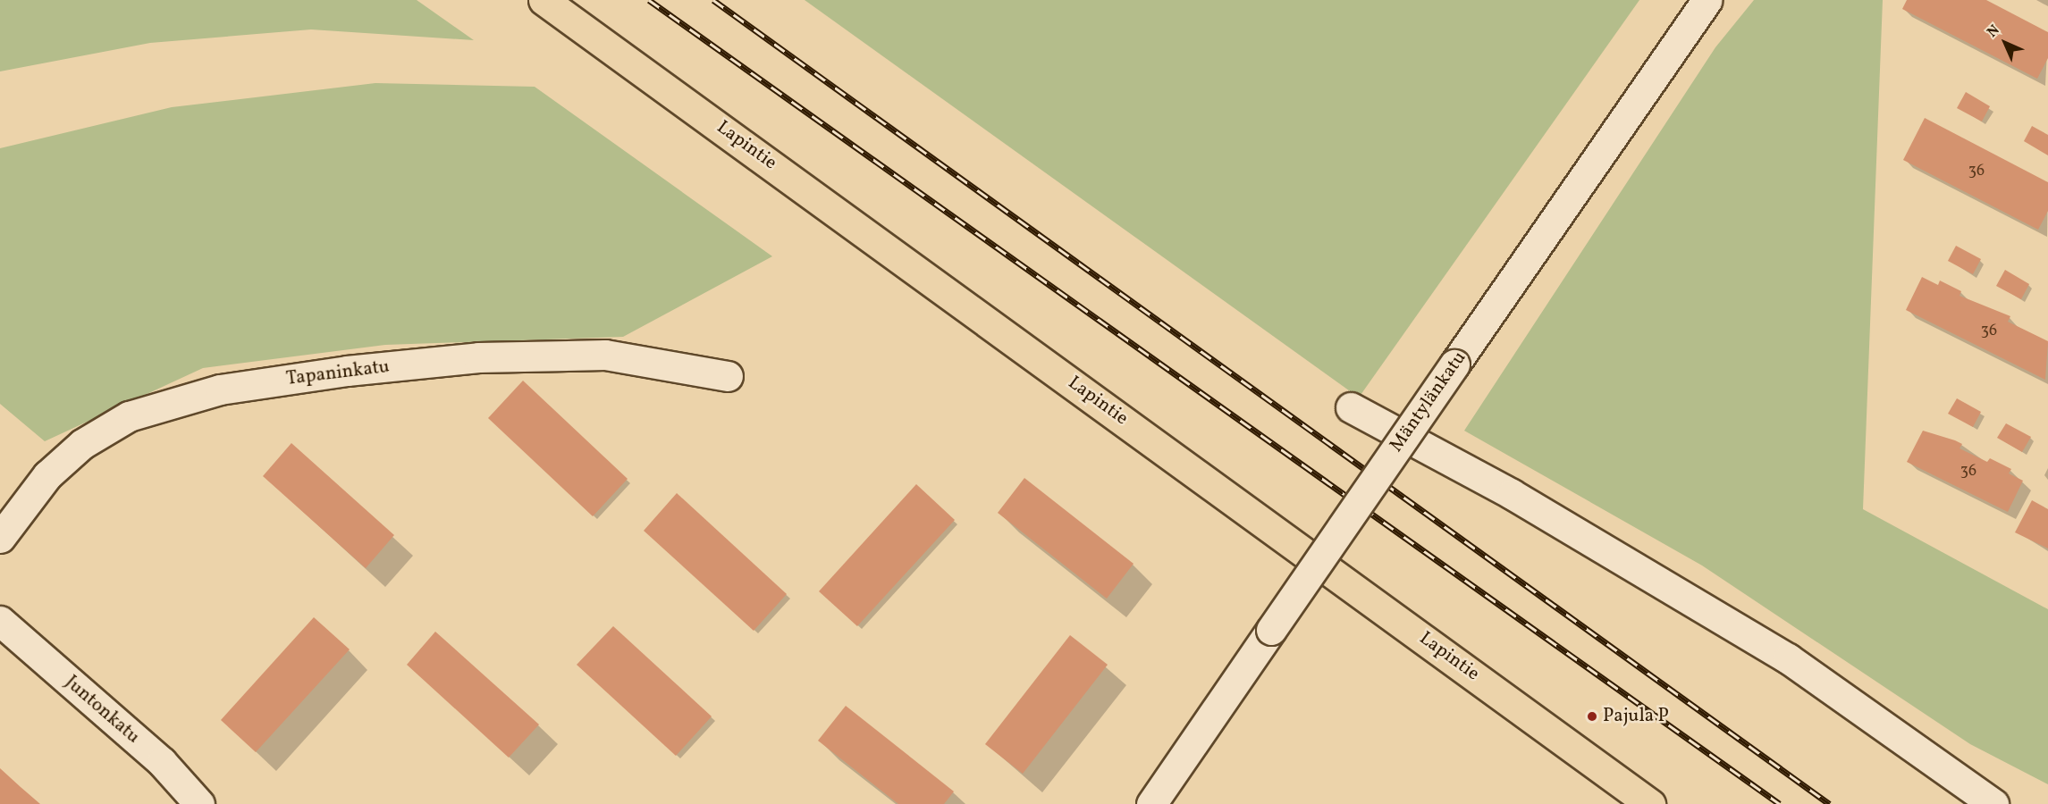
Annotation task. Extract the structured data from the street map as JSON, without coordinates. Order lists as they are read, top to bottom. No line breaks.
{"streets":{"main road":["Lapintie"],"street":["Tapaninkatu","Mäntylänkatu","Juntonkatu"]},"places":["Pajula P"],"house_numbers":["36","36","36"],"north":"top left"}
